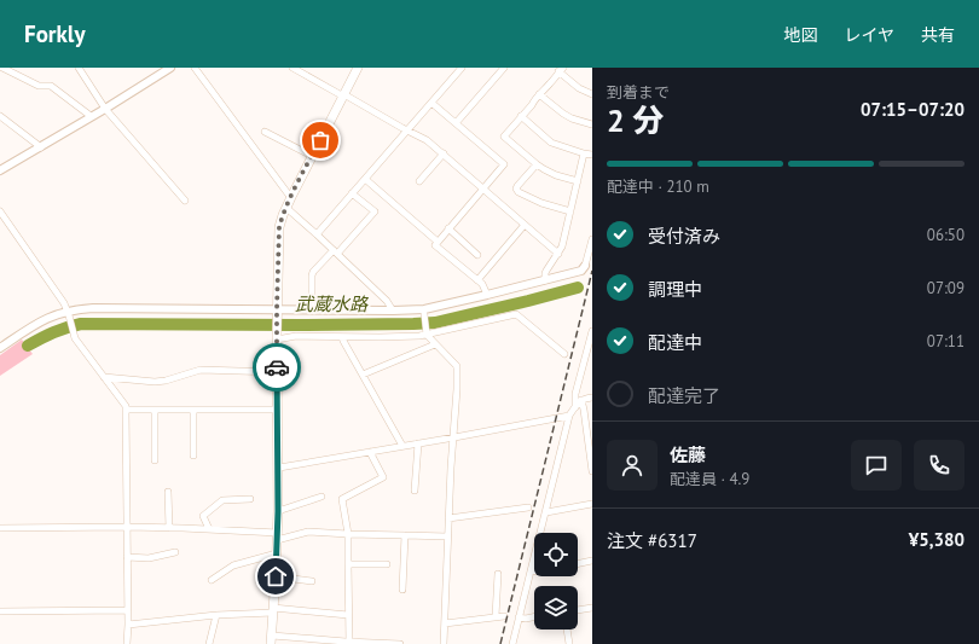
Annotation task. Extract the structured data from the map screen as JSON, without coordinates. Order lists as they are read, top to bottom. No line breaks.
{"water":["武蔵水路"],"page":{"header":"Forkly","nav":["地図","レイヤ","共有"],"heading":["2 分","到着まで","07:15–07:20"],"panel":["佐藤","配達員 · 4.9","注文 #6317","¥5,380"],"bar":"配達中 · 210 m","list":[["受付済み","06:50"],["調理中","07:09"],["配達中","07:11"],"配達完了"]}}
